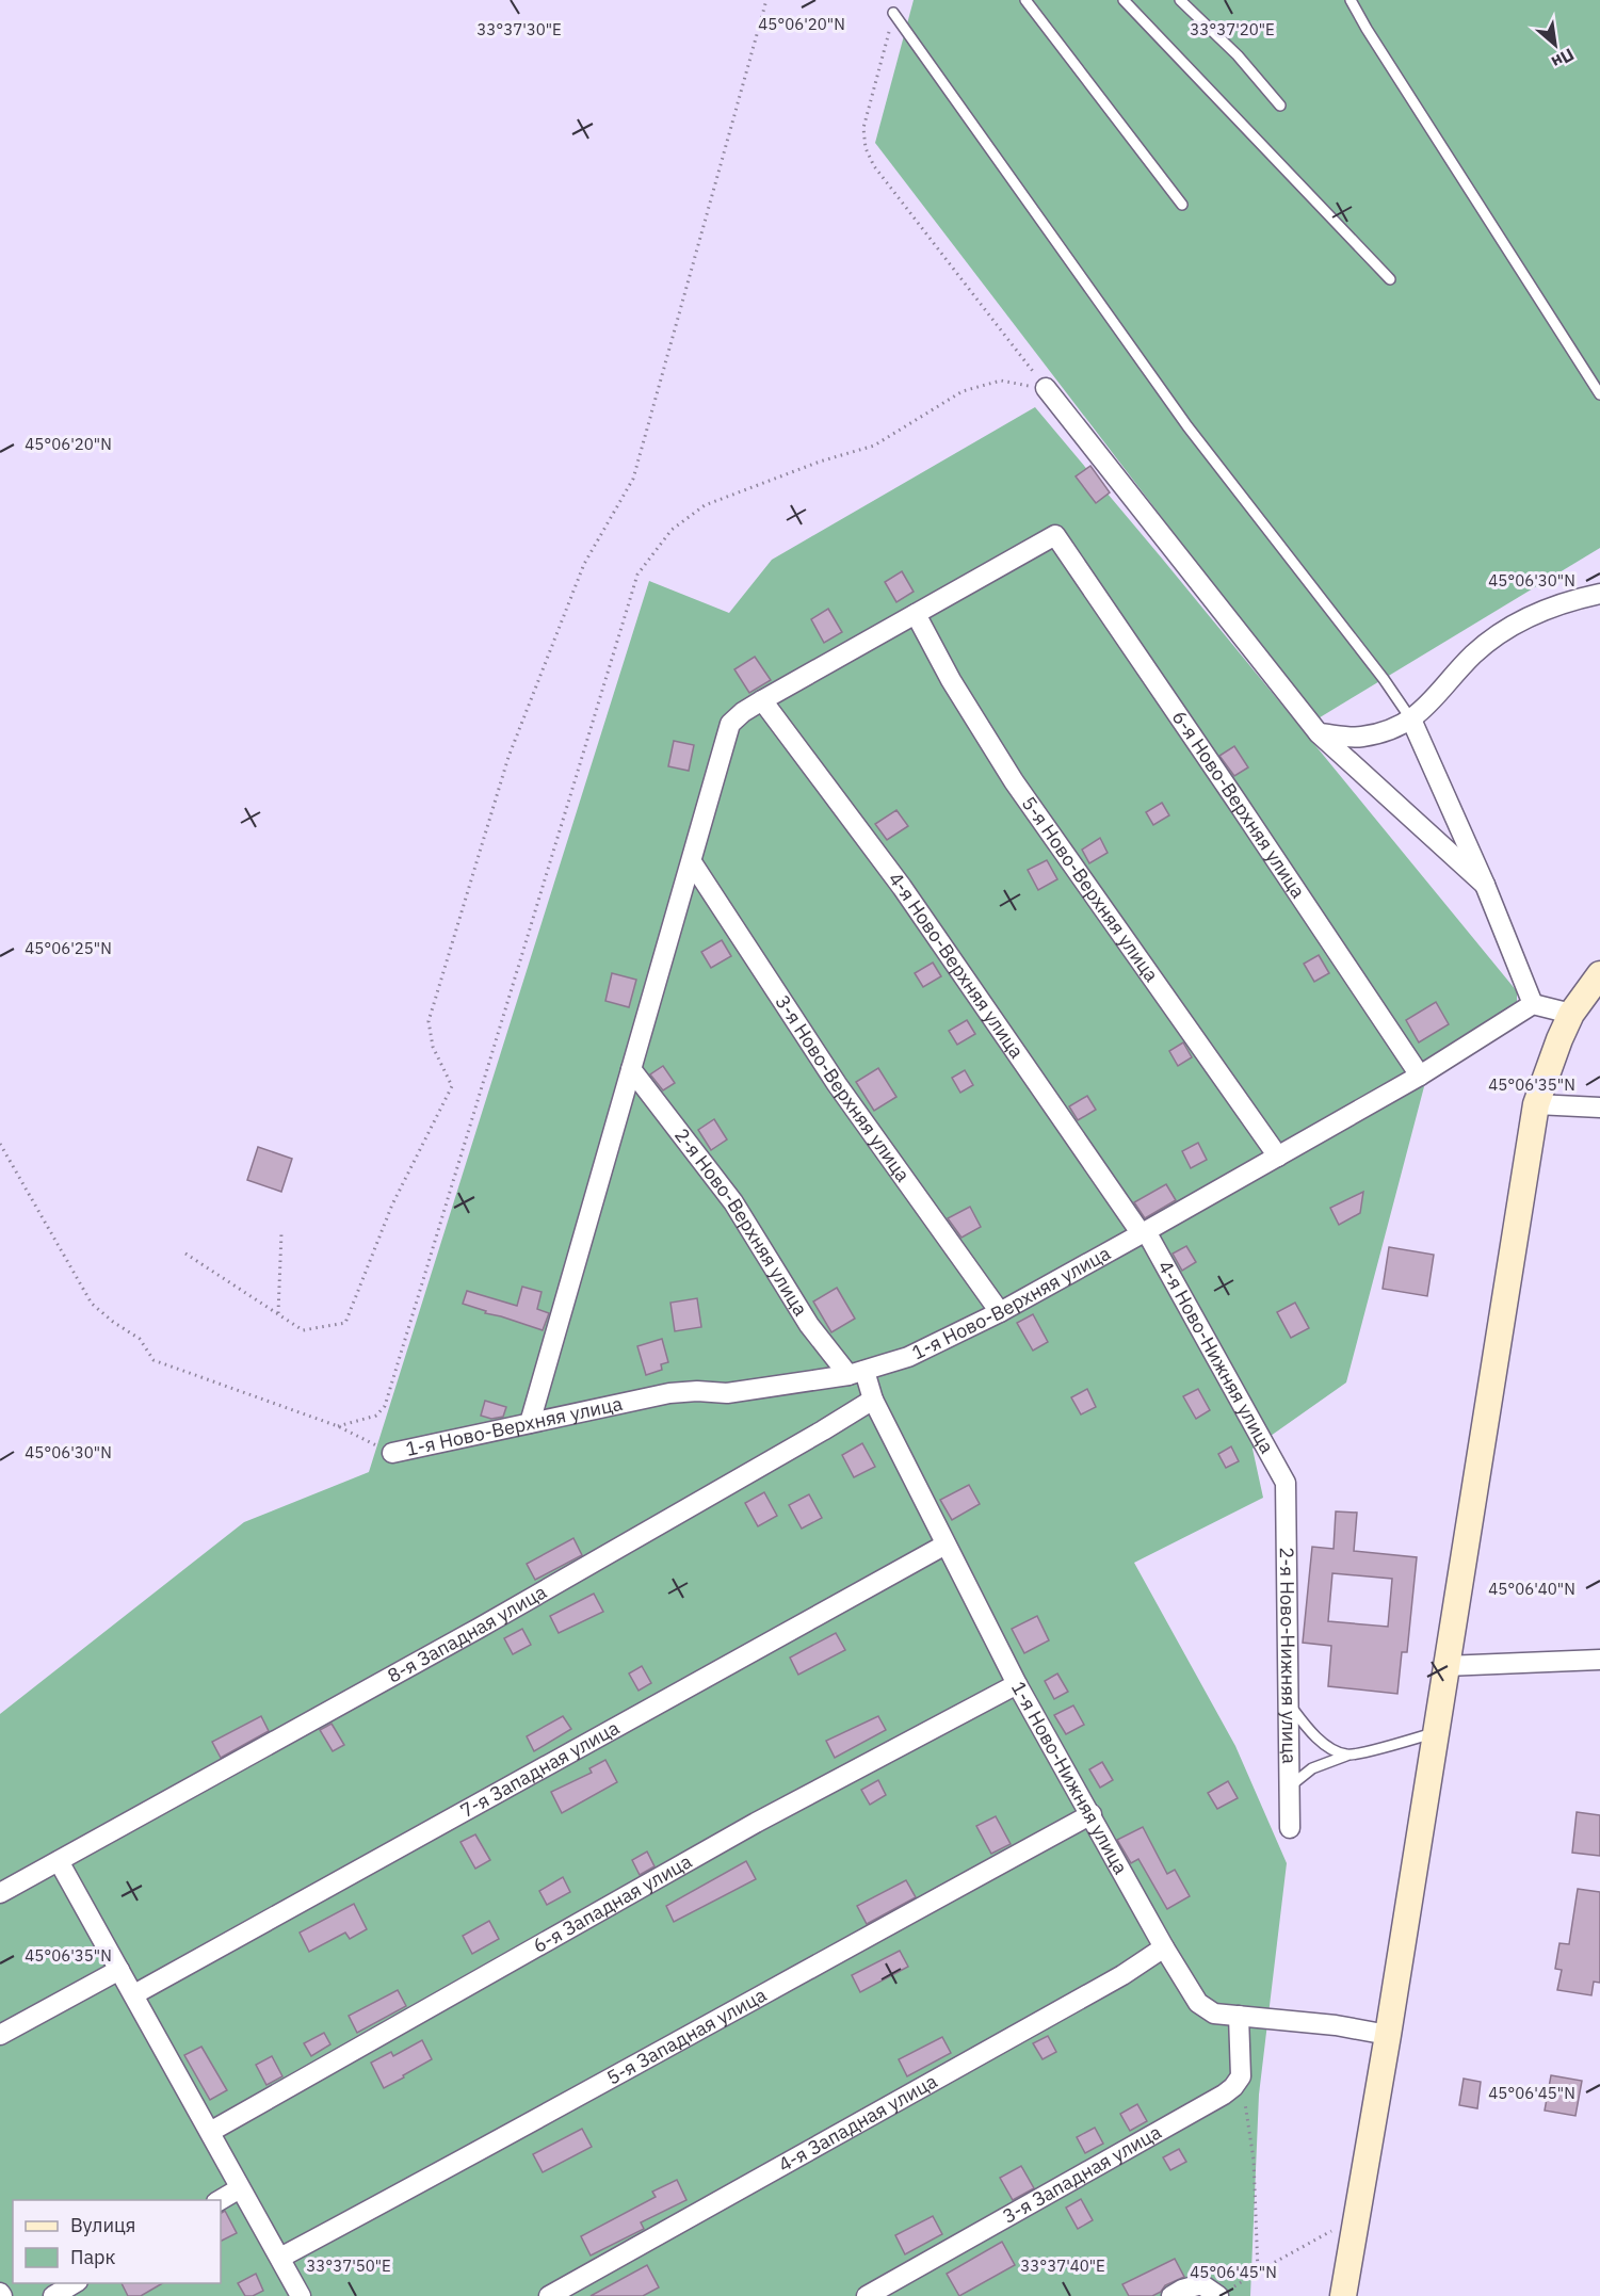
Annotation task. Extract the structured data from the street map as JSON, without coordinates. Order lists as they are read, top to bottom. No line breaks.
{"streets":{"street":["6-я Ново-Верхняя улица","5-я Ново-Верхняя улица","4-я Ново-Верхняя улица","3-я Ново-Верхняя улица","2-я Ново-Верхняя улица","1-я Ново-Верхняя улица","4-я Ново-Нижняя улица","8-я Западная улица","2-я Ново-Нижняя улица","7-я Западная улица","1-я Ново-Нижняя улица","6-я Западная улица","5-я Западная улица","4-я Западная улица","3-я Западная улица"]},"crossings":[["6-я Ново-Верхняя улица","5-я Ново-Верхняя улица"],["6-я Ново-Верхняя улица","1-я Ново-Верхняя улица"],["5-я Ново-Верхняя улица","1-я Ново-Верхняя улица"],["4-я Ново-Верхняя улица","1-я Ново-Верхняя улица"],["4-я Ново-Верхняя улица","4-я Ново-Нижняя улица"],["3-я Ново-Верхняя улица","1-я Ново-Верхняя улица"],["2-я Ново-Верхняя улица","1-я Ново-Верхняя улица"],["2-я Ново-Верхняя улица","1-я Ново-Нижняя улица"],["1-я Ново-Верхняя улица","4-я Ново-Нижняя улица"],["1-я Ново-Верхняя улица","1-я Ново-Нижняя улица"],["4-я Ново-Нижняя улица","2-я Ново-Нижняя улица"],["8-я Западная улица","1-я Ново-Нижняя улица"],["7-я Западная улица","1-я Ново-Нижняя улица"],["1-я Ново-Нижняя улица","6-я Западная улица"],["1-я Ново-Нижняя улица","5-я Западная улица"],["1-я Ново-Нижняя улица","4-я Западная улица"]],"legend":["Вулиця","Парк"],"north":"bottom right","coordinates":["45°06'20\"N","33°37'30\"E","33°37'20\"E","45°06'30\"N","45°06'25\"N","45°06'35\"N","45°06'40\"N","45°06'45\"N","33°37'50\"E","33°37'40\"E"]}
